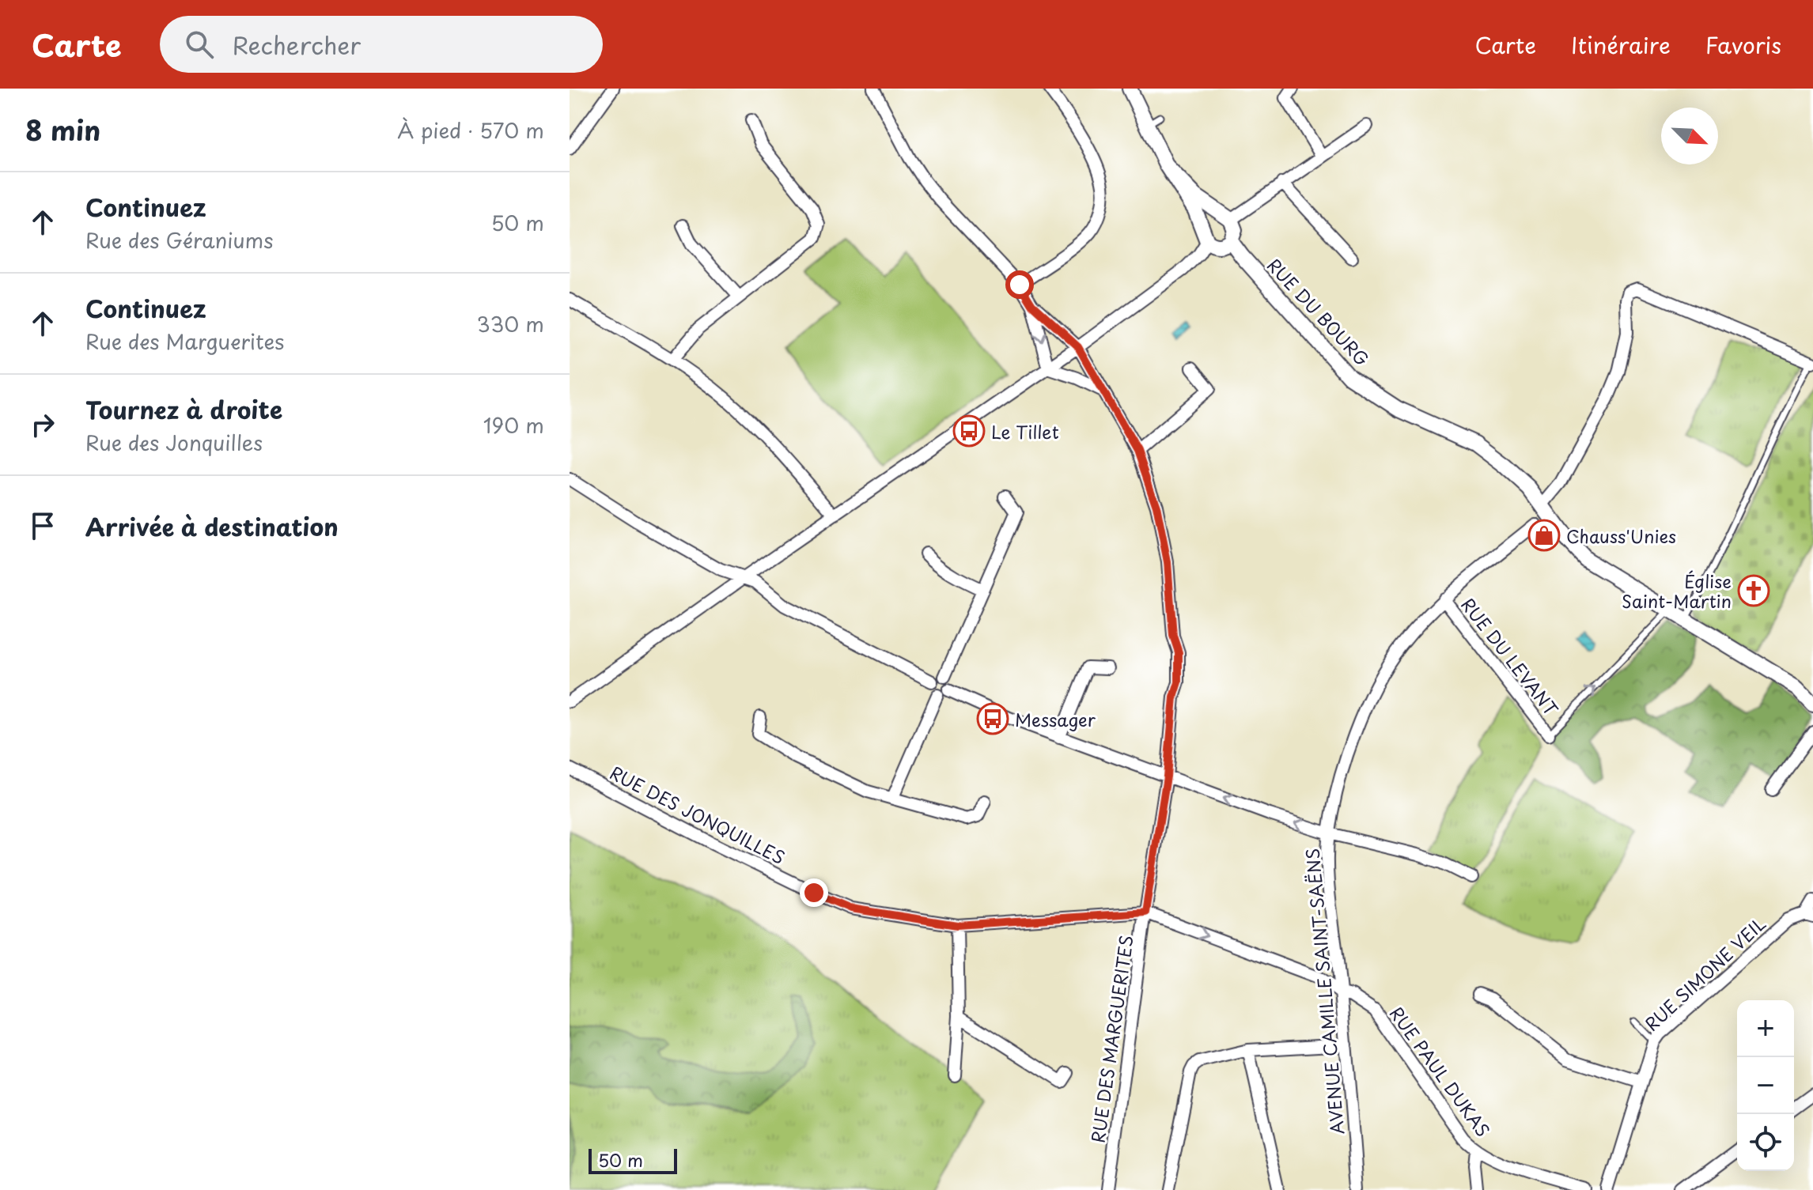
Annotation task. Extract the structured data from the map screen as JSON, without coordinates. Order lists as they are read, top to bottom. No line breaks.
{"streets":{"street":["RUE DU BOURG","RUE DU LEVANT","RUE DES JONQUILLES","RUE SIMONE VEIL","AVENUE CAMILLE SAINT-SAËNS","RUE DES MARGUERITES","RUE PAUL DUKAS"]},"crossings":[["RUE DU LEVANT","AVENUE CAMILLE SAINT-SAËNS"],["RUE DES JONQUILLES","RUE DES MARGUERITES"],["RUE DES JONQUILLES","RUE PAUL DUKAS"],["AVENUE CAMILLE SAINT-SAËNS","RUE PAUL DUKAS"],["RUE DES MARGUERITES","RUE PAUL DUKAS"]],"places":{"bus stop":["Le Tillet","Messager"],"shop":["Chauss'Unies"],"church":["Église Saint-Martin"]},"scale_bar":"50 m","north":"bottom right","page":{"header":"Carte","search":"Rechercher","nav":["Carte","Itinéraire","Favoris"],"heading":["8 min","À pied · 570 m"],"list":[["Continuez","Rue des Géraniums","50 m"],["Continuez","Rue des Marguerites","330 m"],["Tournez à droite","Rue des Jonquilles","190 m"],"Arrivée à destination"],"map_buttons":["+","−"],"scale":"50 m"}}
